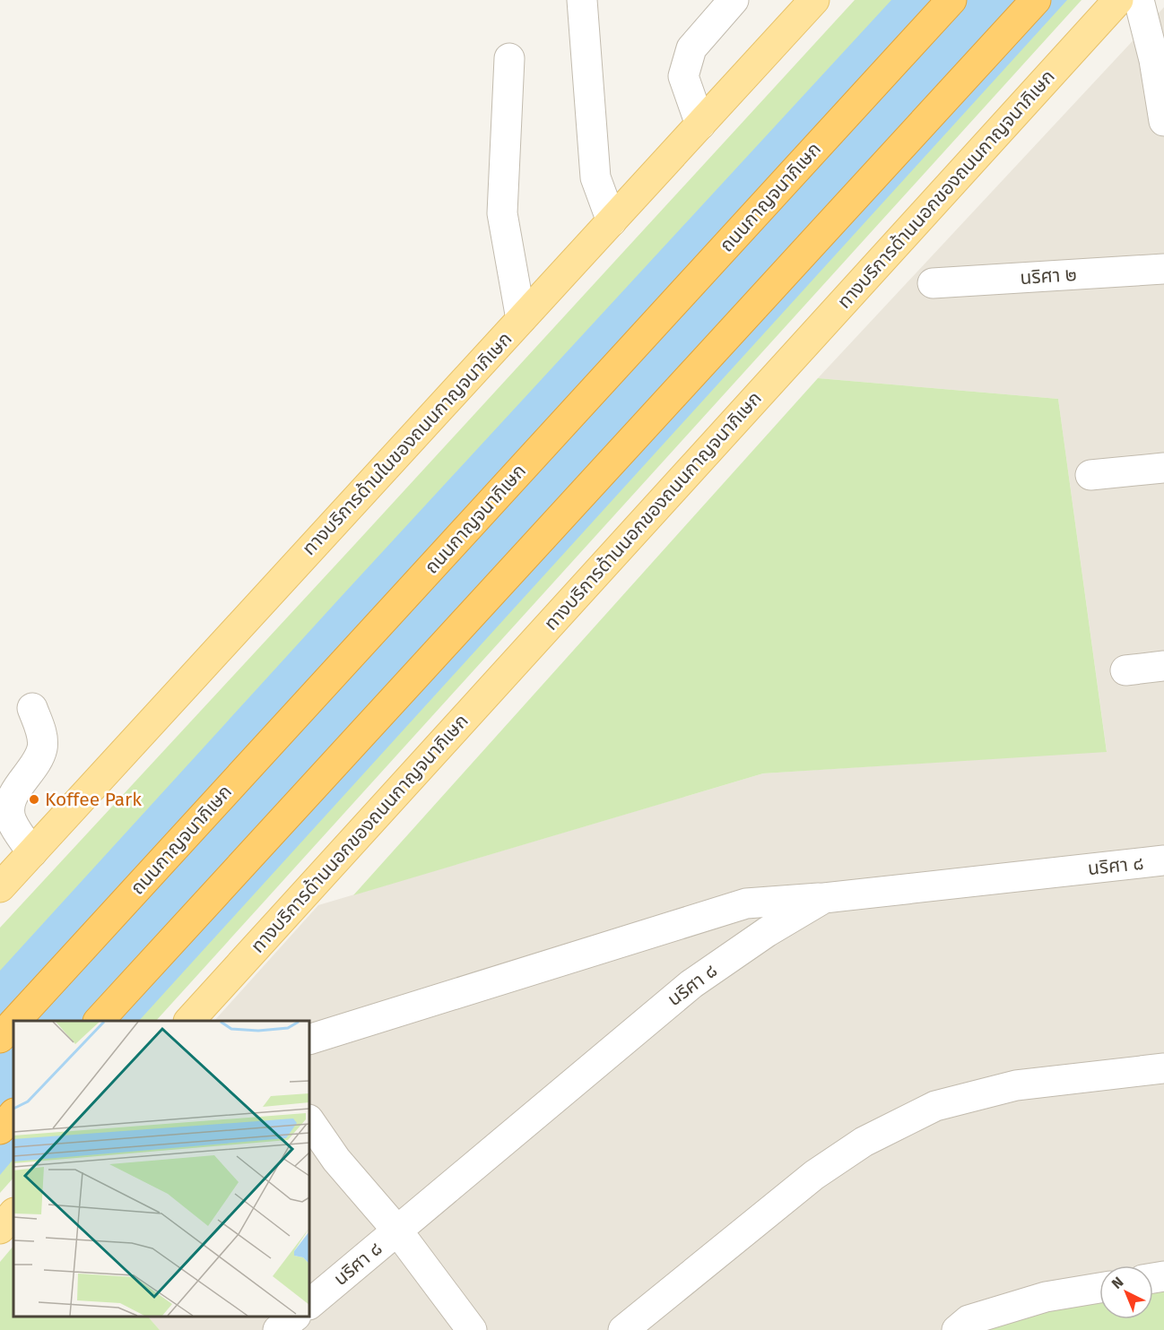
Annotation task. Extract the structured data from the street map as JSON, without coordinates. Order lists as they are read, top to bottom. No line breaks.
{"streets":{"highway":["ถนนกาญจนาภิเษก"],"main road":["ทางบริการด้านนอกของถนนกาญจนาภิเษก","ทางบริการด้านในของถนนกาญจนาภิเษก"],"street":["นริศา ๒","นริศา ๘"]},"places":["Koffee Park"],"north":"top left"}
